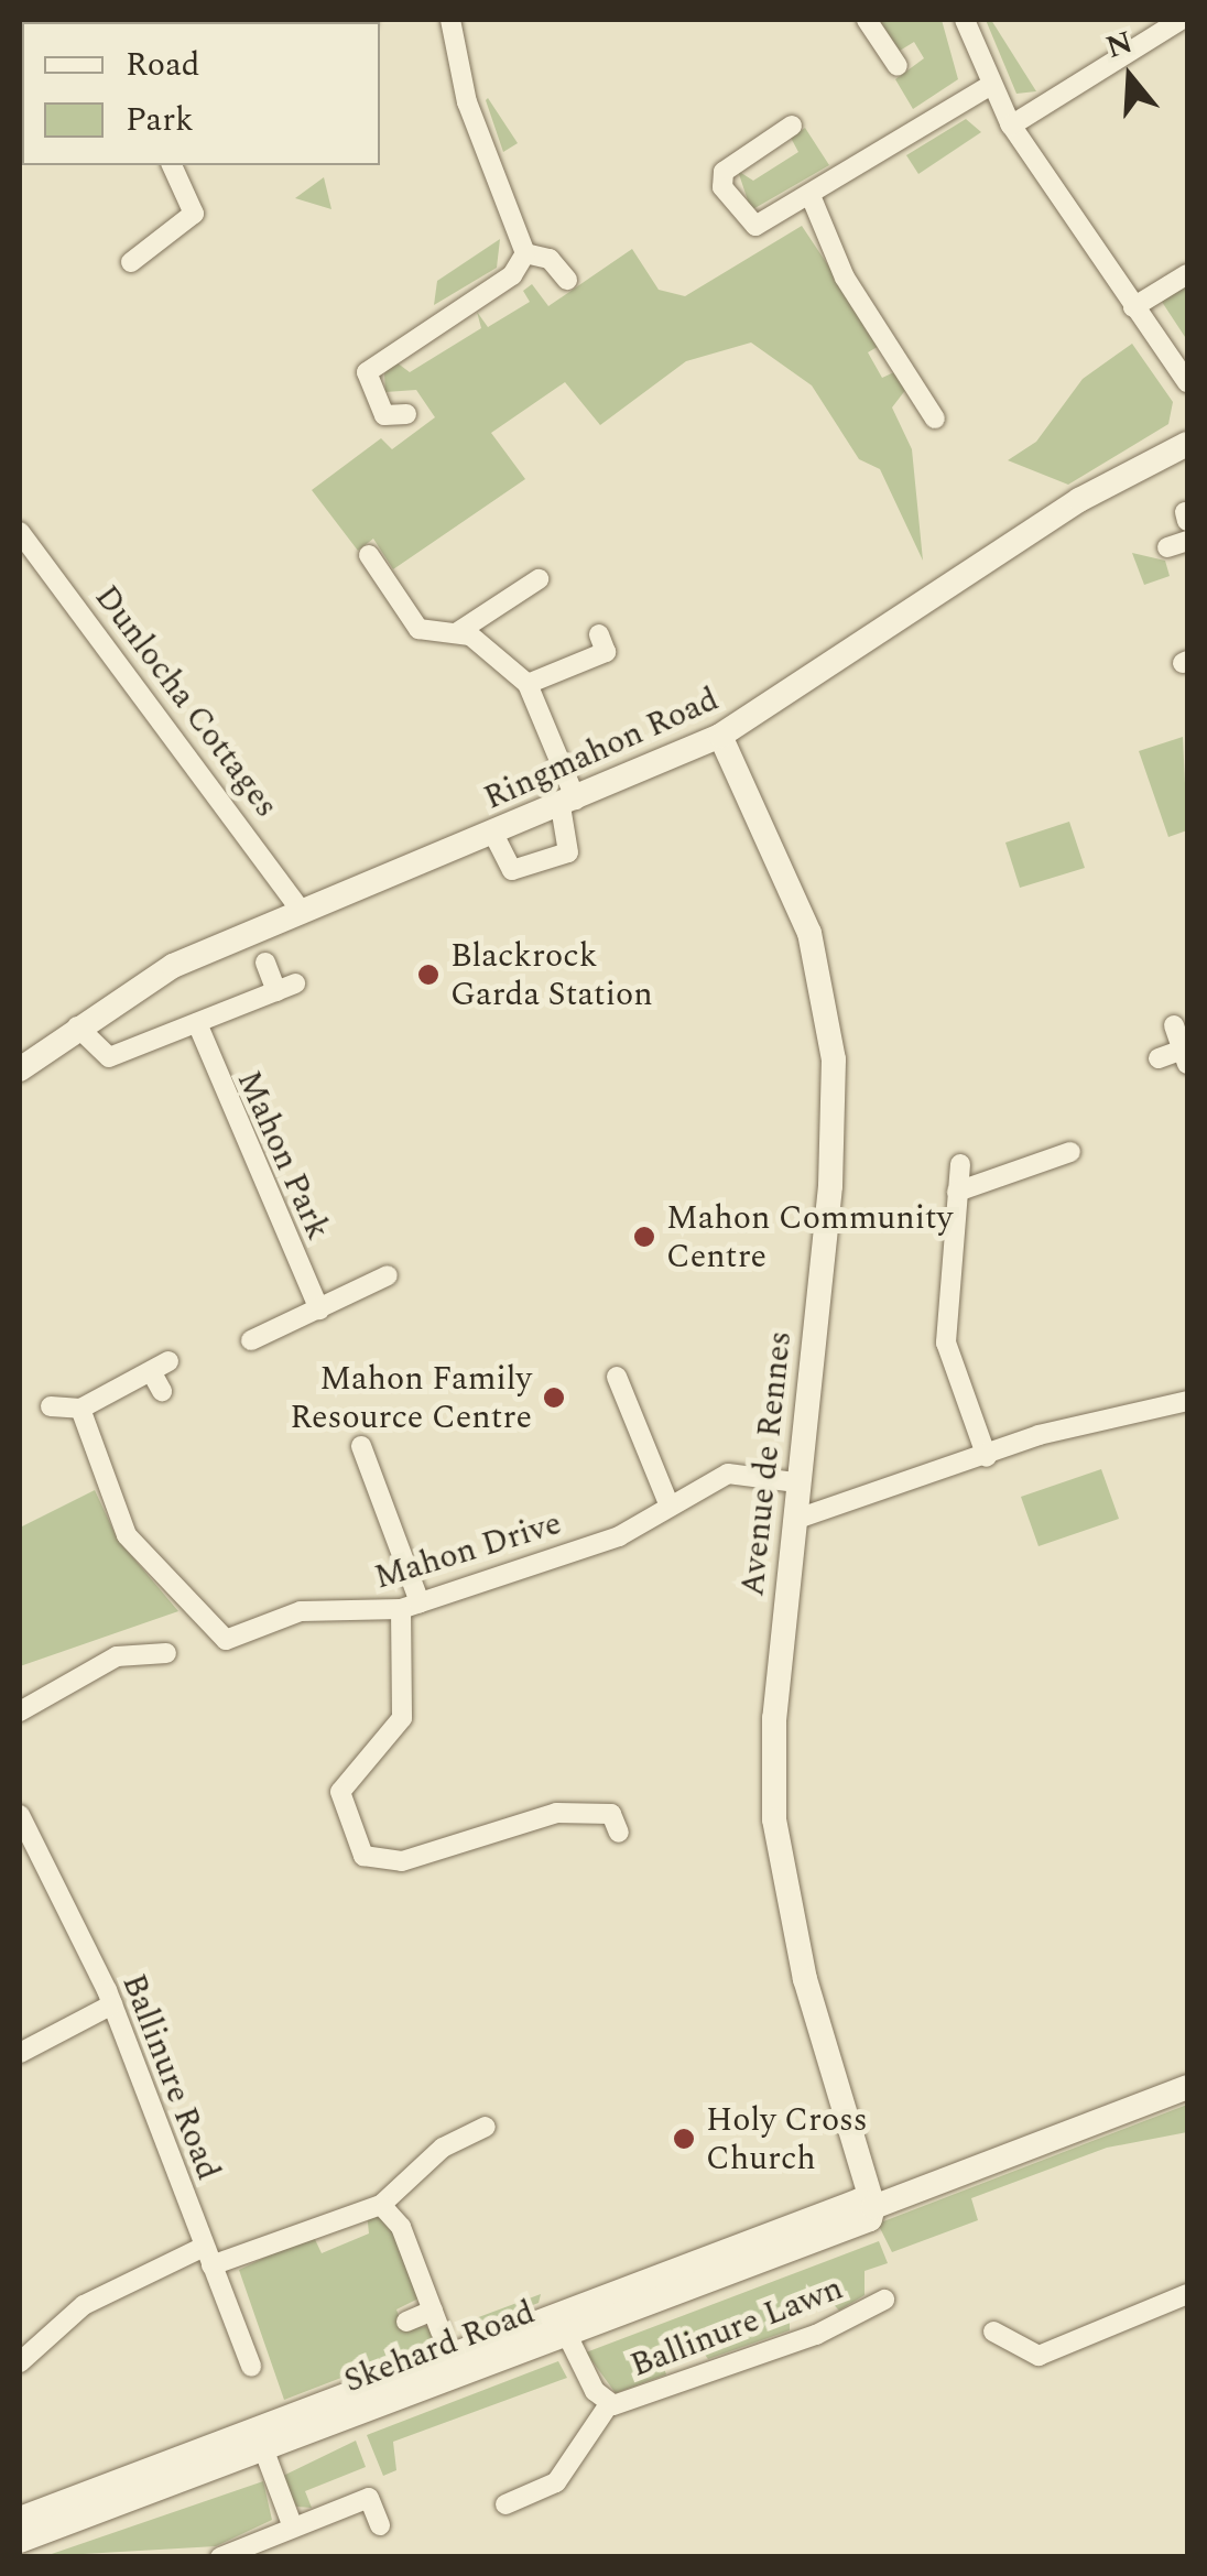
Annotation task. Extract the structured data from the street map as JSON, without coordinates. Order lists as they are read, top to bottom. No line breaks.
{"streets":{"street":["Dunlocha Cottages","Ringmahon Road","Mahon Park","Avenue de Rennes","Mahon Drive","Ballinure Road","Ballinure Lawn","Skehard Road"]},"crossings":[["Dunlocha Cottages","Ringmahon Road"],["Ringmahon Road","Avenue de Rennes"],["Avenue de Rennes","Mahon Drive"],["Avenue de Rennes","Skehard Road"],["Ballinure Lawn","Skehard Road"]],"places":["Blackrock Garda Station","Mahon Community Centre","Mahon Family Resource Centre","Holy Cross Church"],"legend":["Road","Park"],"north":"top"}
